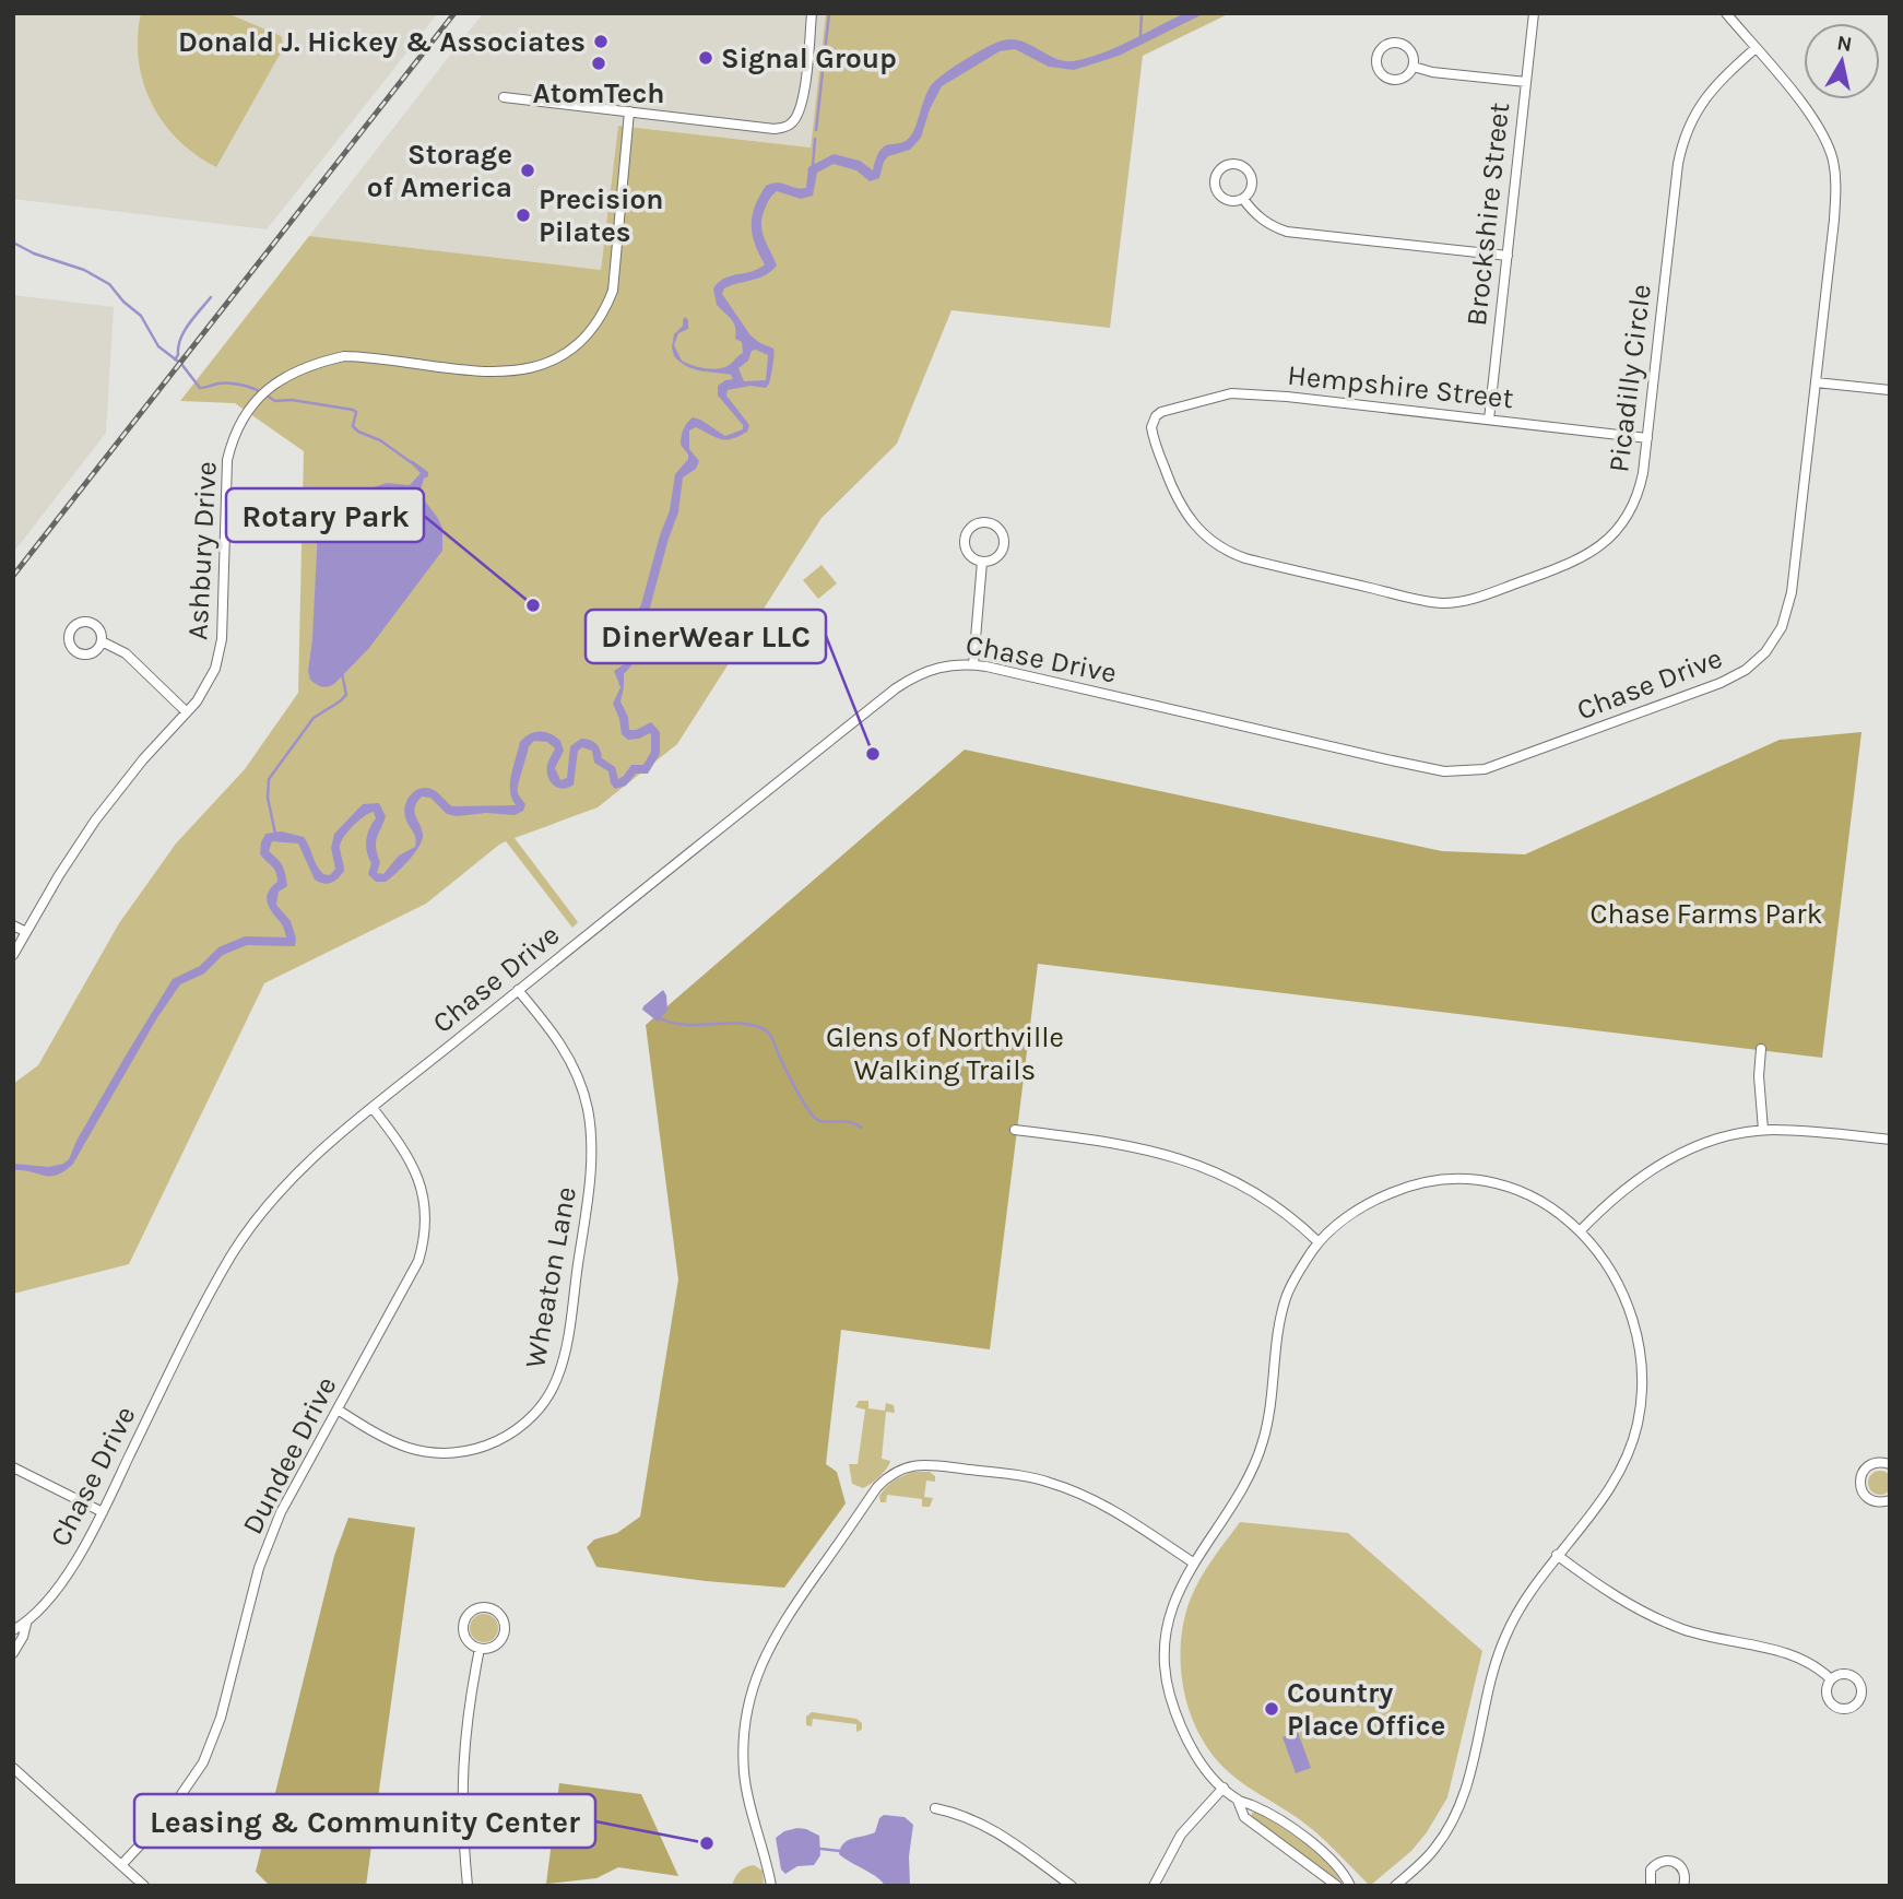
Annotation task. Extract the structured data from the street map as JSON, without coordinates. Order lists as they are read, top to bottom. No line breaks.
{"streets":{"street":["Brockshire Street","Picadilly Circle","Hempshire Street","Ashbury Drive","Chase Drive","Wheaton Lane","Dundee Drive"]},"crossings":[["Brockshire Street","Hempshire Street"],["Picadilly Circle","Hempshire Street"],["Picadilly Circle","Chase Drive"],["Chase Drive","Wheaton Lane"],["Chase Drive","Dundee Drive"],["Wheaton Lane","Dundee Drive"]],"parks":["Chase Farms Park","Glens of Northville Walking Trails"],"places":["Donald J. Hickey & Associates","Signal Group","AtomTech","Storage of America","Precision Pilates","Rotary Park","DinerWear LLC","Country Place Office","Leasing & Community Center"],"north":"top"}
